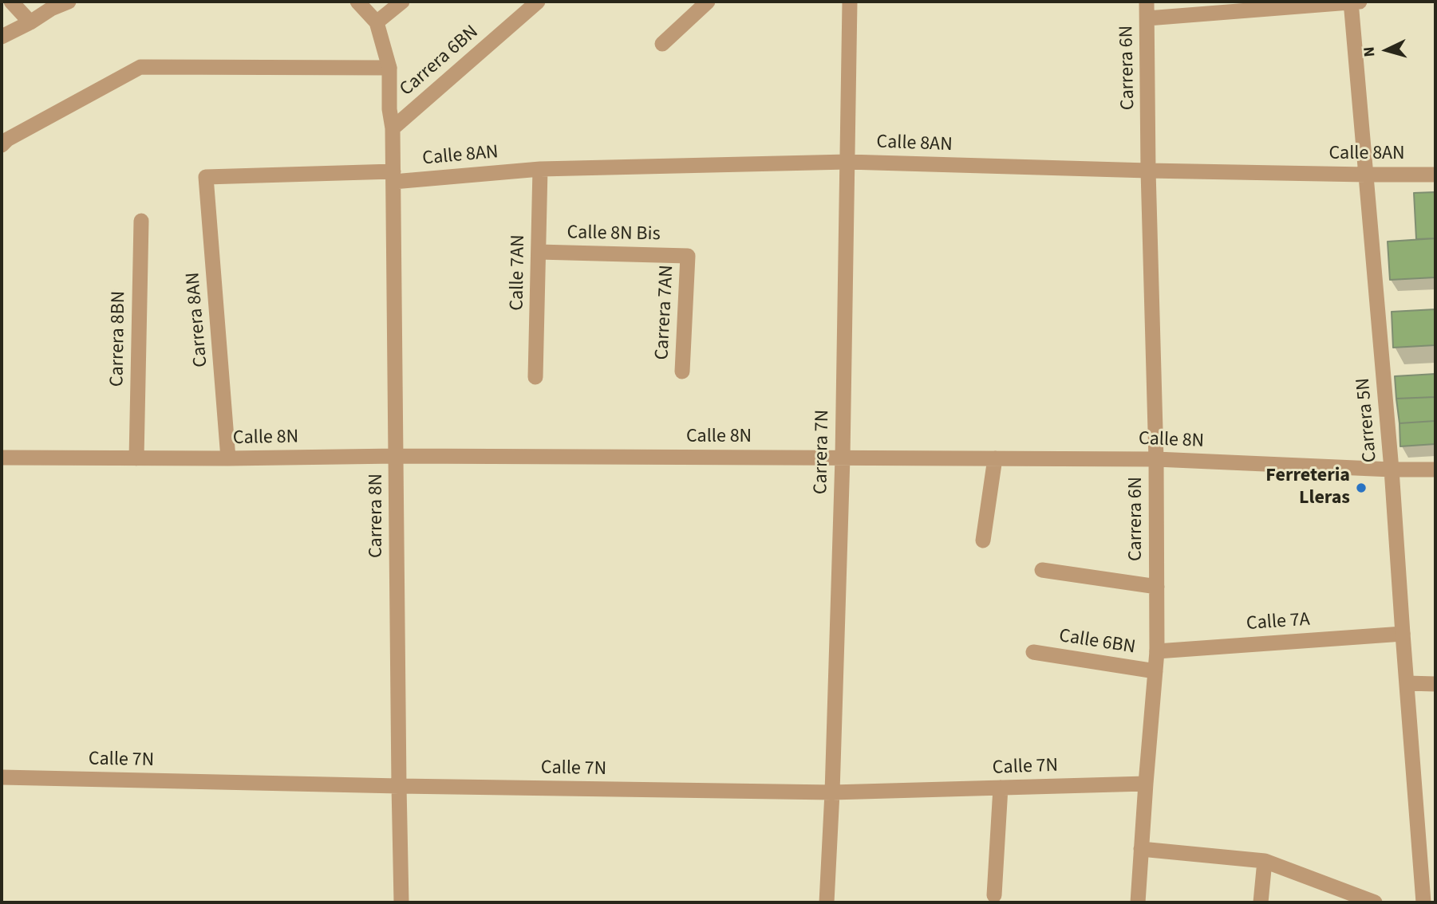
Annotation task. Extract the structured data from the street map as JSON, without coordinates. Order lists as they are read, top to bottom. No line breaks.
{"streets":{"street":["Carrera 6BN","Carrera 6N","Calle 8AN","Calle 8N Bis","Calle 7AN","Carrera 7AN","Carrera 8AN","Carrera 8BN","Carrera 5N","Calle 8N","Carrera 7N","Carrera 8N","Calle 7A","Calle 6BN","Calle 7N"]},"crossings":[["Carrera 6BN","Carrera 8N"],["Carrera 6N","Calle 8AN"],["Carrera 6N","Calle 8N"],["Carrera 6N","Calle 7A"],["Carrera 6N","Calle 6BN"],["Carrera 6N","Calle 7N"],["Calle 8AN","Calle 7AN"],["Calle 8AN","Carrera 8AN"],["Calle 8AN","Carrera 5N"],["Calle 8AN","Carrera 7N"],["Calle 8AN","Carrera 8N"],["Calle 8N Bis","Calle 7AN"],["Calle 8N Bis","Carrera 7AN"],["Carrera 8AN","Calle 8N"],["Carrera 8BN","Calle 8N"],["Carrera 5N","Calle 8N"],["Carrera 5N","Calle 7A"],["Calle 8N","Carrera 7N"],["Calle 8N","Carrera 8N"],["Carrera 7N","Calle 7N"],["Carrera 8N","Calle 7N"]],"places":["Ferreteria Lleras"],"north":"left"}
